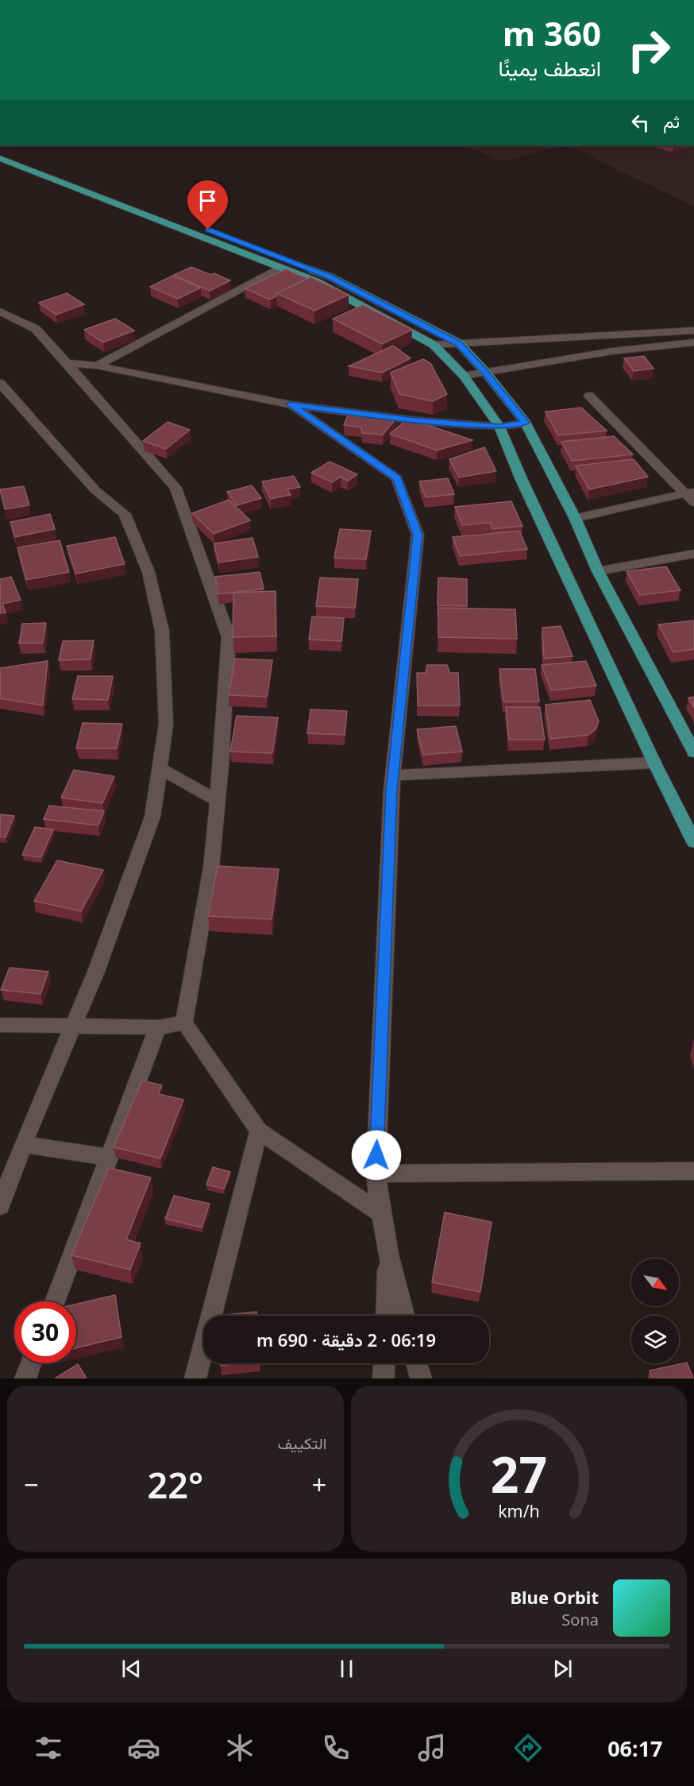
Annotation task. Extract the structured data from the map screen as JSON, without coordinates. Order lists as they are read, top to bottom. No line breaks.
{"north":"bottom right","page":{"turn":["360 m","انعطف يمينًا"],"then":"ثم","limit":"30","trip":"06:19 · 2 دقيقة · 690 m","tile":"التكييف","heat":["−","22°","+"],"song":["Blue Orbit","Sona"],"tabs":"06:17","gauge":["27","km/h"]}}
